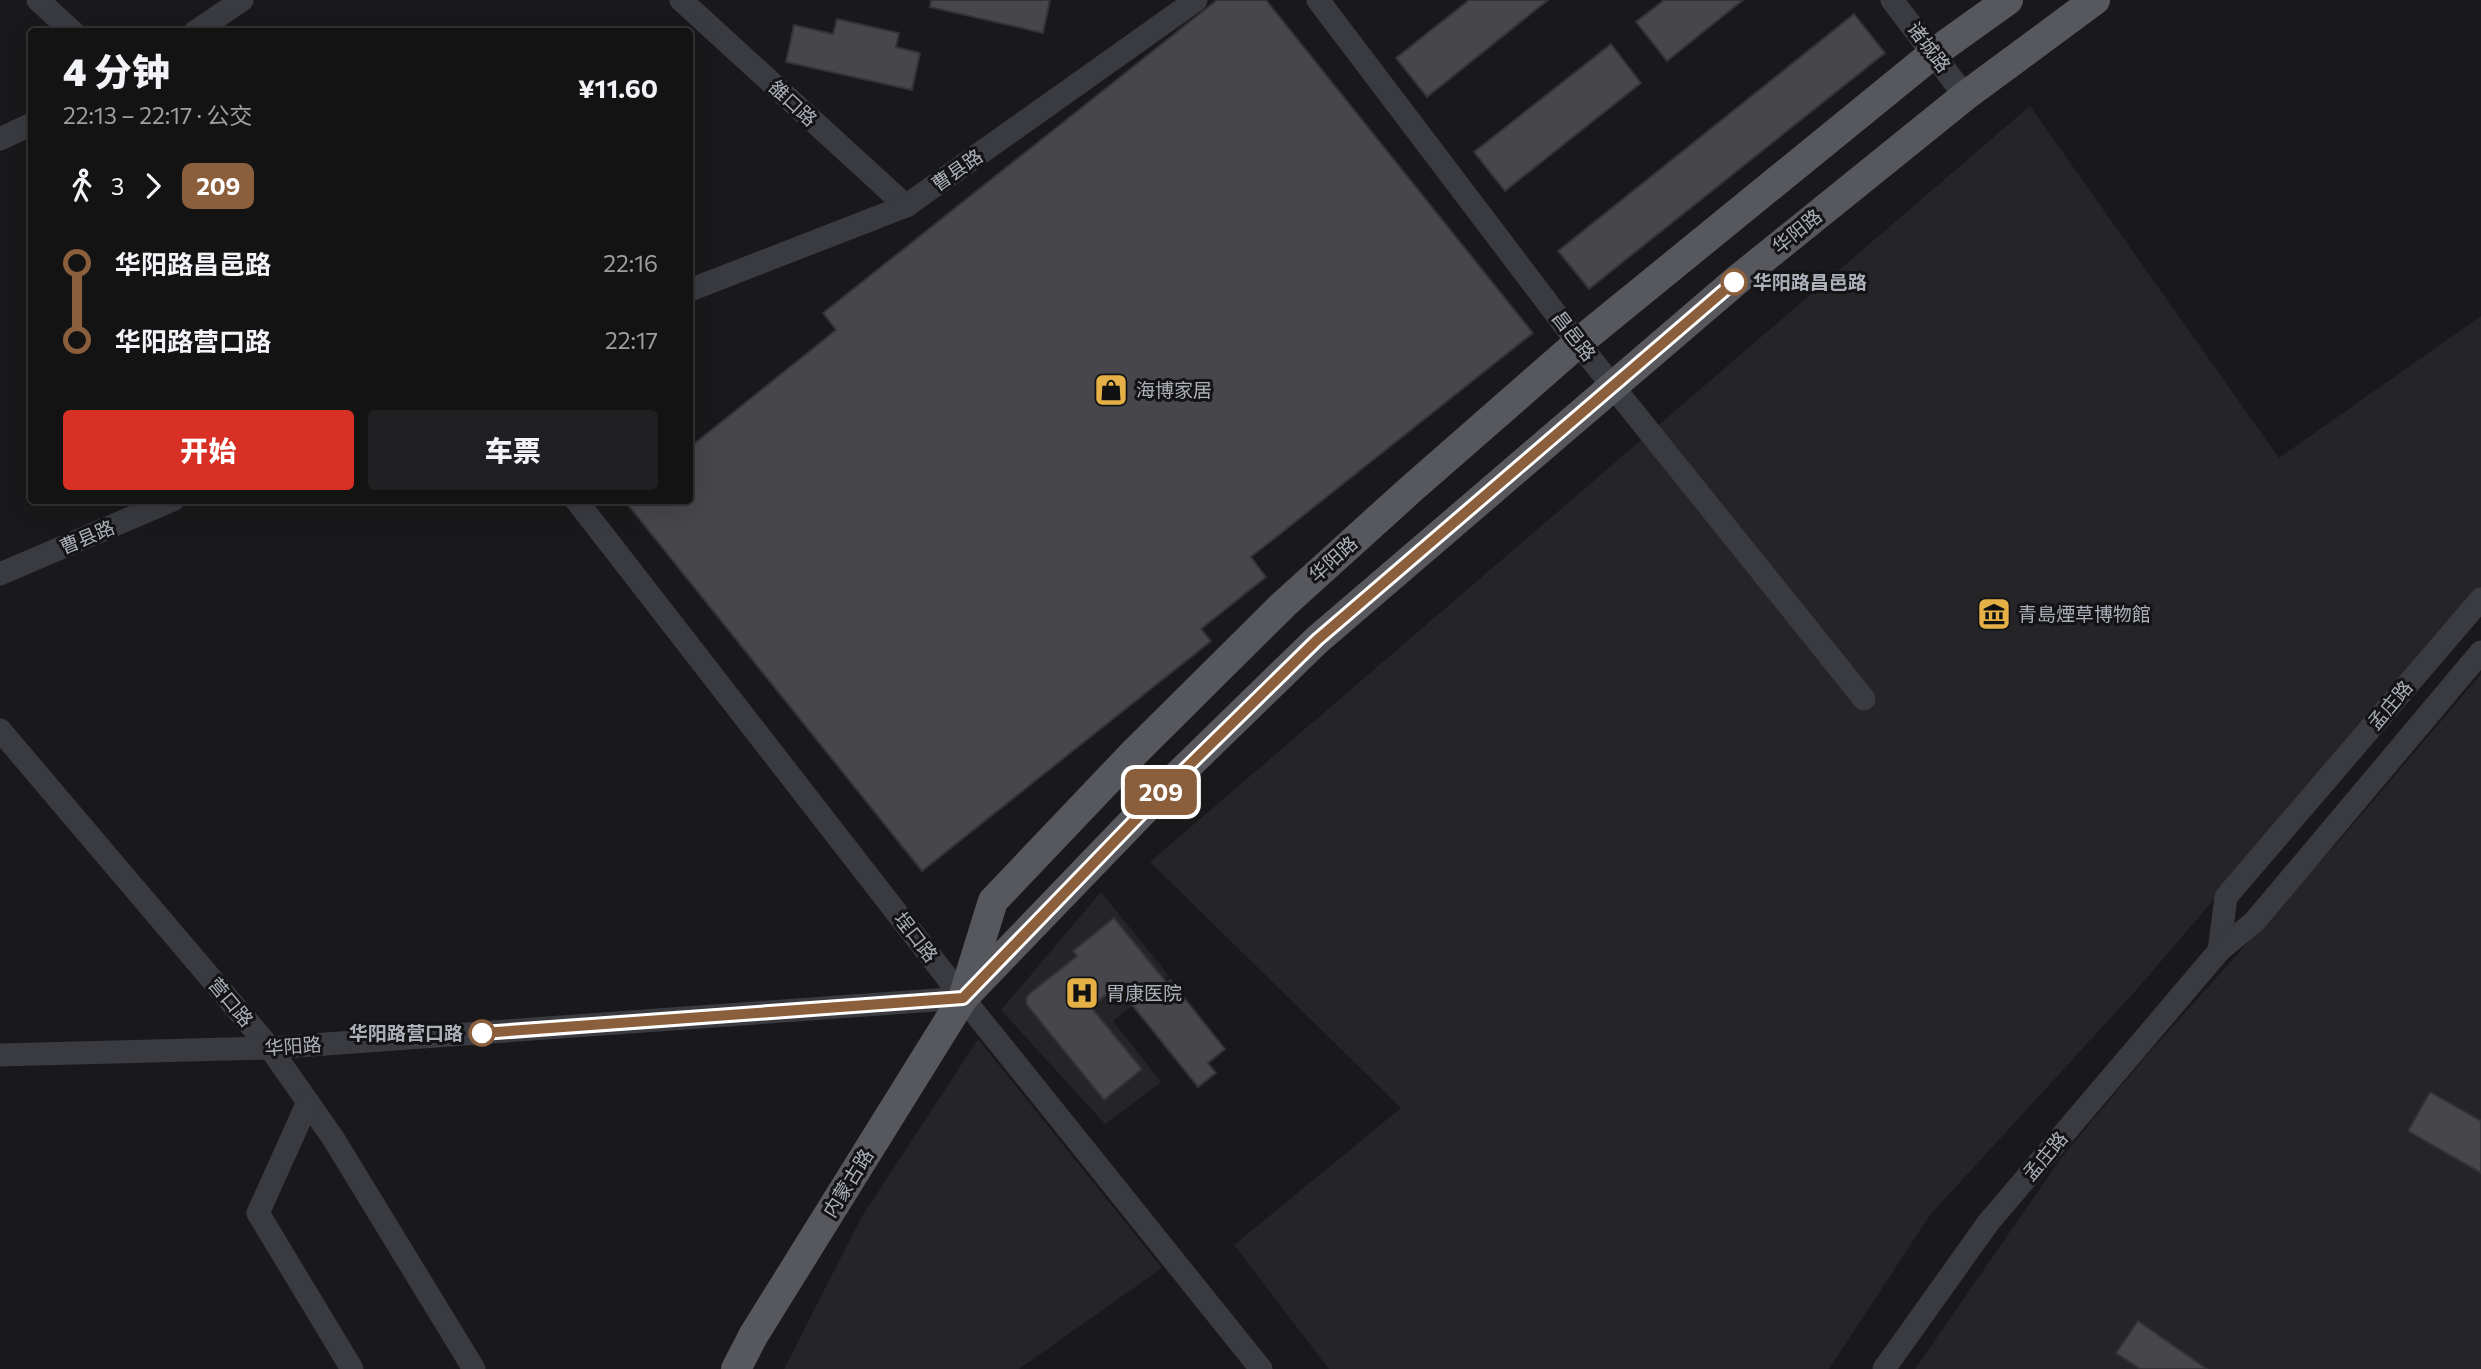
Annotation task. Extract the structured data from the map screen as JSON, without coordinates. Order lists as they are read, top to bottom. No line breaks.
{"streets":{"main road":["华阳路","内蒙古路"],"street":["诸城路","雒口路","曹县路","昌邑路","孟庄路","埕口路","营口路"]},"crossings":[["诸城路","华阳路"],["雒口路","曹县路"],["华阳路","昌邑路"],["华阳路","埕口路"],["华阳路","营口路"],["华阳路","内蒙古路"],["埕口路","内蒙古路"]],"places":{"other":["华阳路昌邑路","华阳路营口路"],"shop":["海博家居"],"museum":["青島煙草博物館"],"hospital":["胃康医院"]},"lines":["bus line 209"],"page":{"on_map":"209","heading":["4 分钟","22:13 – 22:17 · 公交","¥11.60"],"legs":["3","209"],"list":[{"name":"华阳路昌邑路","value":"22:16"},{"name":"华阳路营口路","value":"22:17"}],"buttons":["开始","车票"]}}
